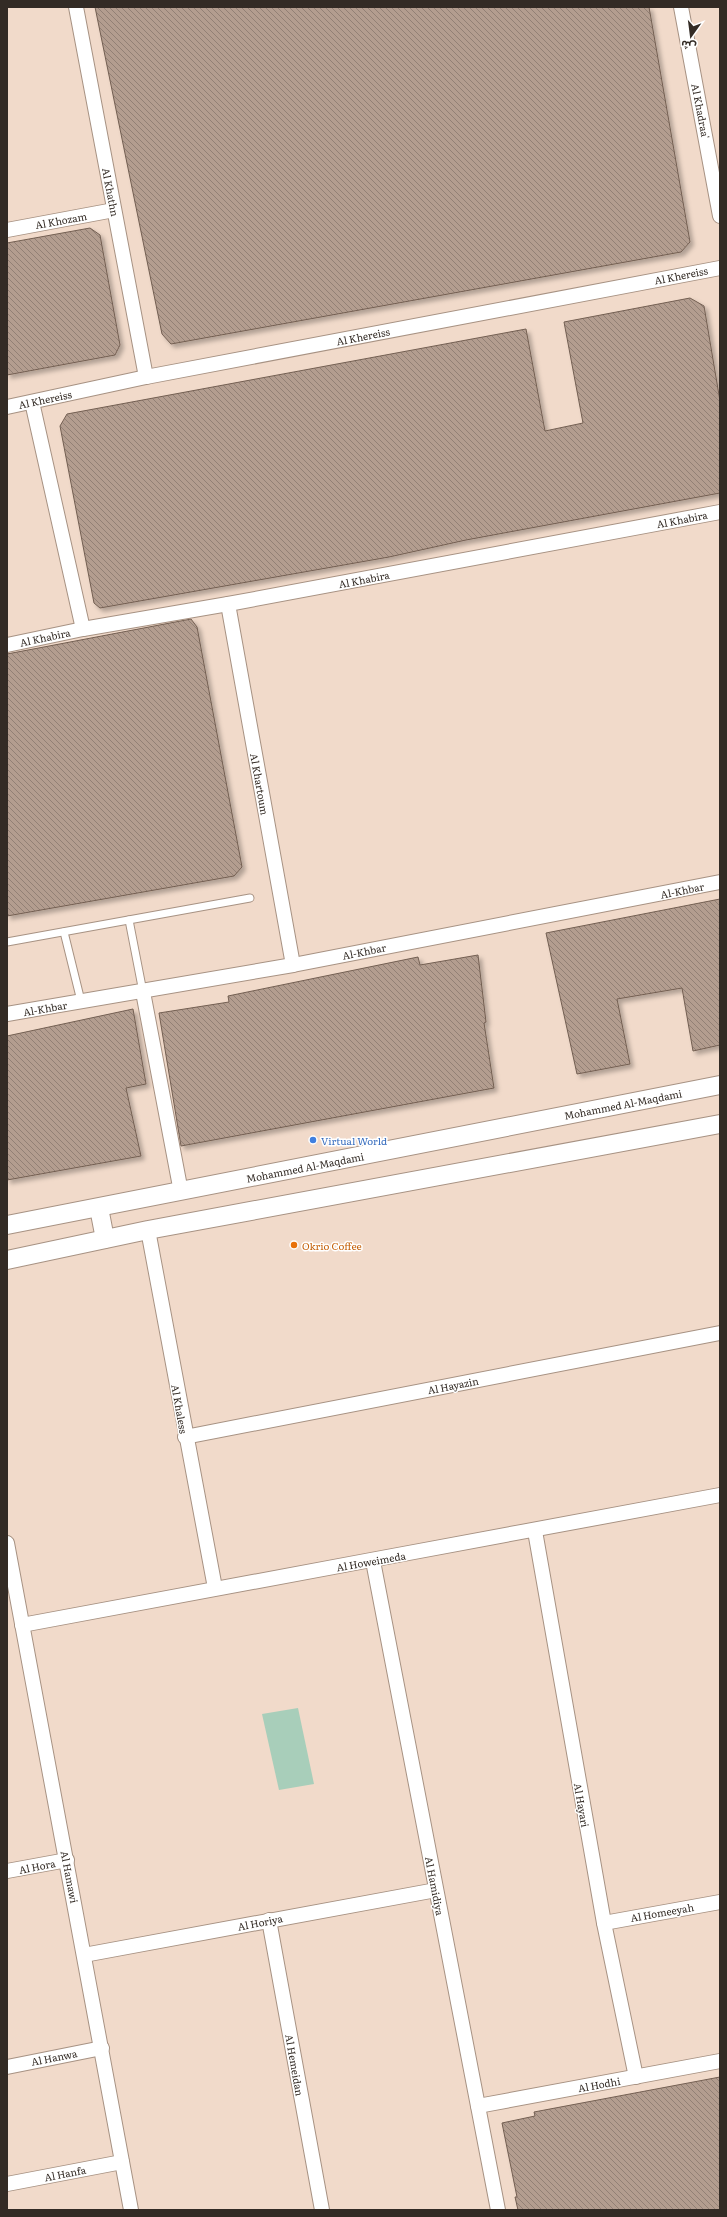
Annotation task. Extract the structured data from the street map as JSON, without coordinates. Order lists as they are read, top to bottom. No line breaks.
{"streets":{"street":["Al Khadraa'","Al Khathn","Al Khozam","Al Khereiss","Al Khabira","Al Khartoum","Al-Khbar","Mohammed Al-Maqdami","Al Hayazin","Al Khaless","Al Howeimeda","Al Hayari","Al Hora","Al Hamawi","Al Hamidiya","Al Homeeyah","Al Horiya","Al Hanwa","Al Hemeidan","Al Hodhi","Al Hanfa"]},"crossings":[["Al Khathn","Al Khozam"],["Al Khathn","Al Khereiss"],["Al Khabira","Al Khartoum"],["Al Khartoum","Al-Khbar"],["Al Hayazin","Al Khaless"],["Al Khaless","Al Howeimeda"],["Al Howeimeda","Al Hayari"],["Al Howeimeda","Al Hamawi"],["Al Howeimeda","Al Hamidiya"],["Al Hayari","Al Homeeyah"],["Al Hayari","Al Hodhi"],["Al Hora","Al Hamawi"],["Al Hamawi","Al Horiya"],["Al Hamawi","Al Hanwa"],["Al Hamawi","Al Hanfa"],["Al Hamidiya","Al Horiya"],["Al Hamidiya","Al Hodhi"],["Al Horiya","Al Hemeidan"]],"places":["Virtual World","Okrio Coffee"],"north":"bottom"}
